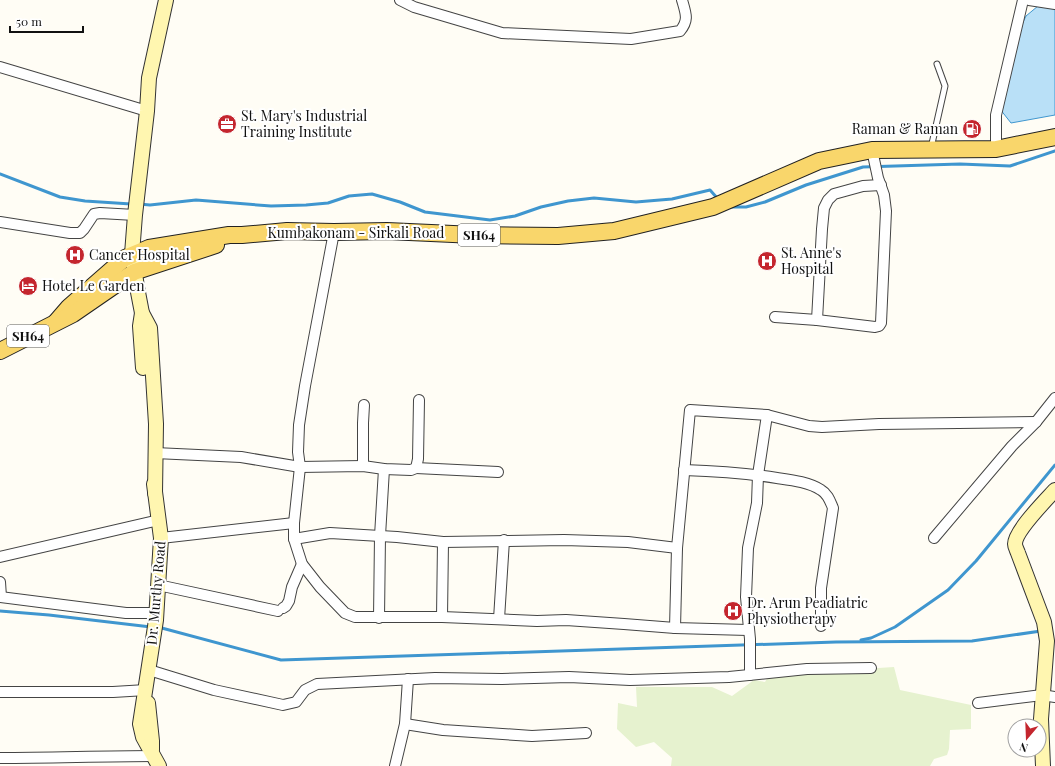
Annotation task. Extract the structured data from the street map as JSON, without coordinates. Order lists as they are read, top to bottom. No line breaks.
{"streets":{"main road":["Kumbakonam - Sirkali Road","SH64","Dr. Murthy Road"]},"crossings":[["Kumbakonam - Sirkali Road","Dr. Murthy Road"]],"places":{"office":["St. Mary's Industrial Training Institute"],"fuel station":["Raman & Raman"],"hospital":["Cancer Hospital","St. Anne's Hospital","Dr. Arun Peadiatric Physiotherapy"],"hotel":["Hotel Le Garden"]},"scale_bar":"50 m","north":"bottom"}
